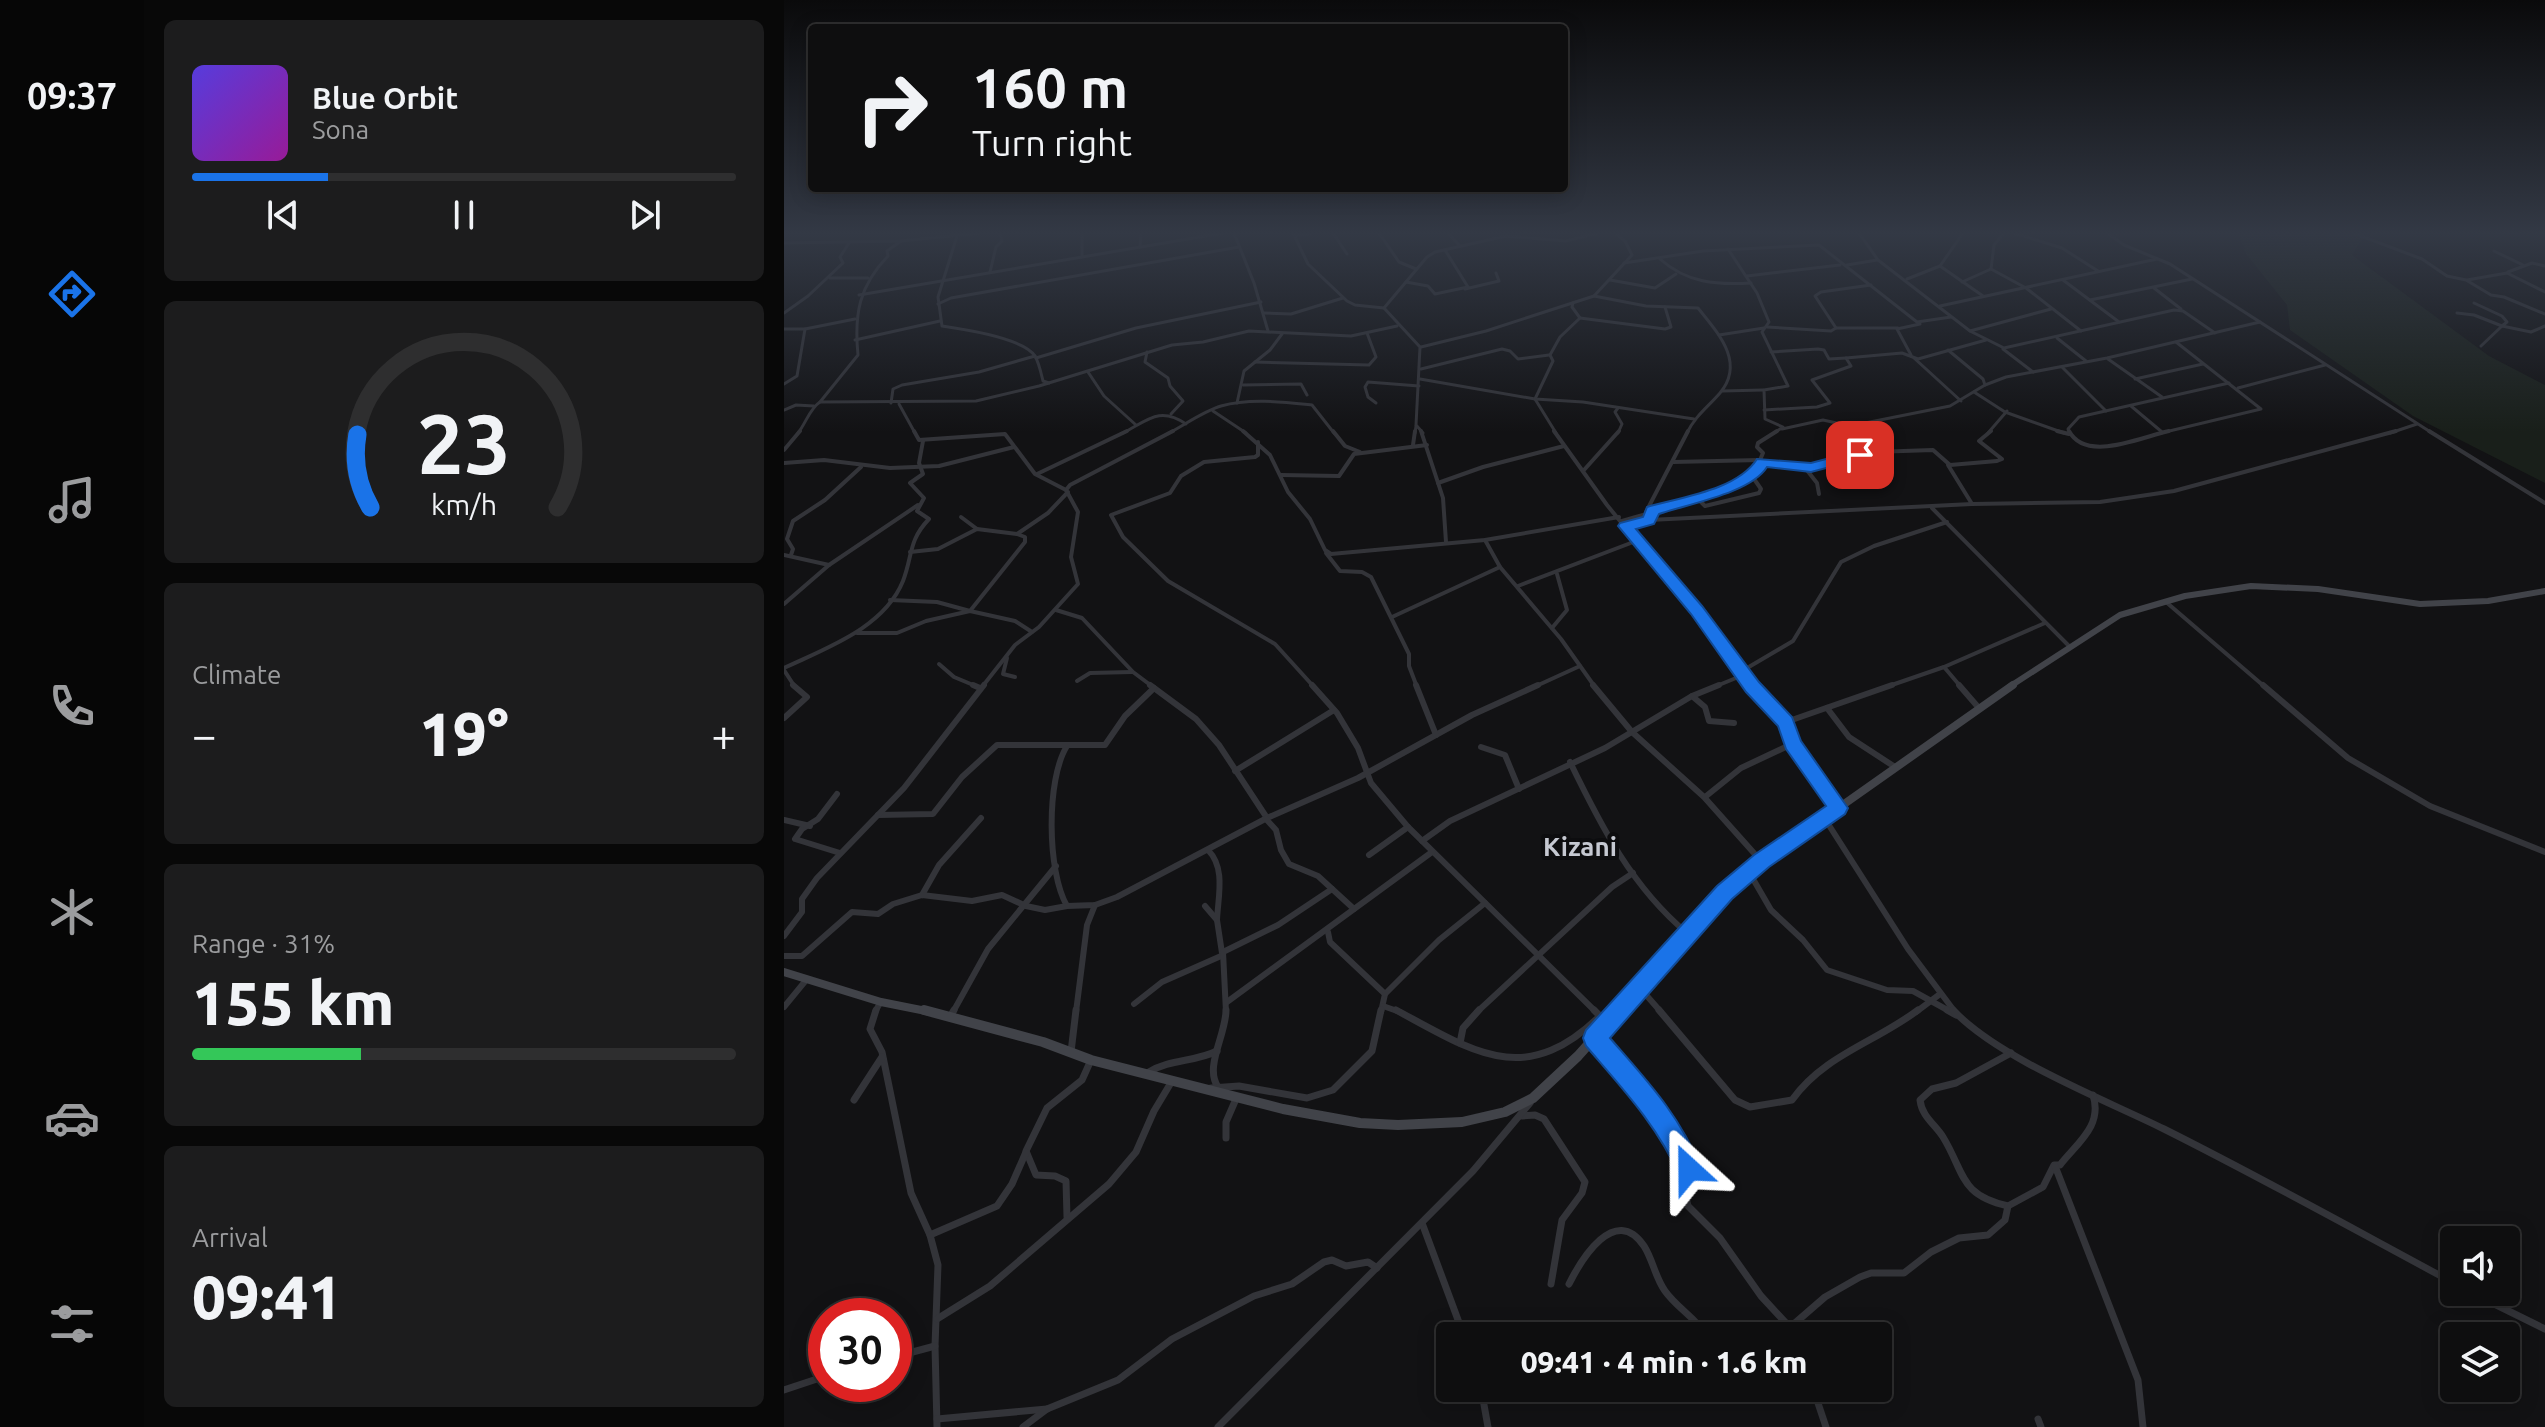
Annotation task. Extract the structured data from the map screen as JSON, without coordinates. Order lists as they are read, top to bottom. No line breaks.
{"districts":["Kizani"],"page":{"tabs":"09:37","turn":["160 m","Turn right"],"song":["Blue Orbit","Sona"],"tile":["Climate",["Range · 31%","155 km"],["Arrival","09:41"]],"heat":["−","19°","+"],"limit":"30","trip":"09:41 · 4 min · 1.6 km","gauge":["23","km/h"]}}
